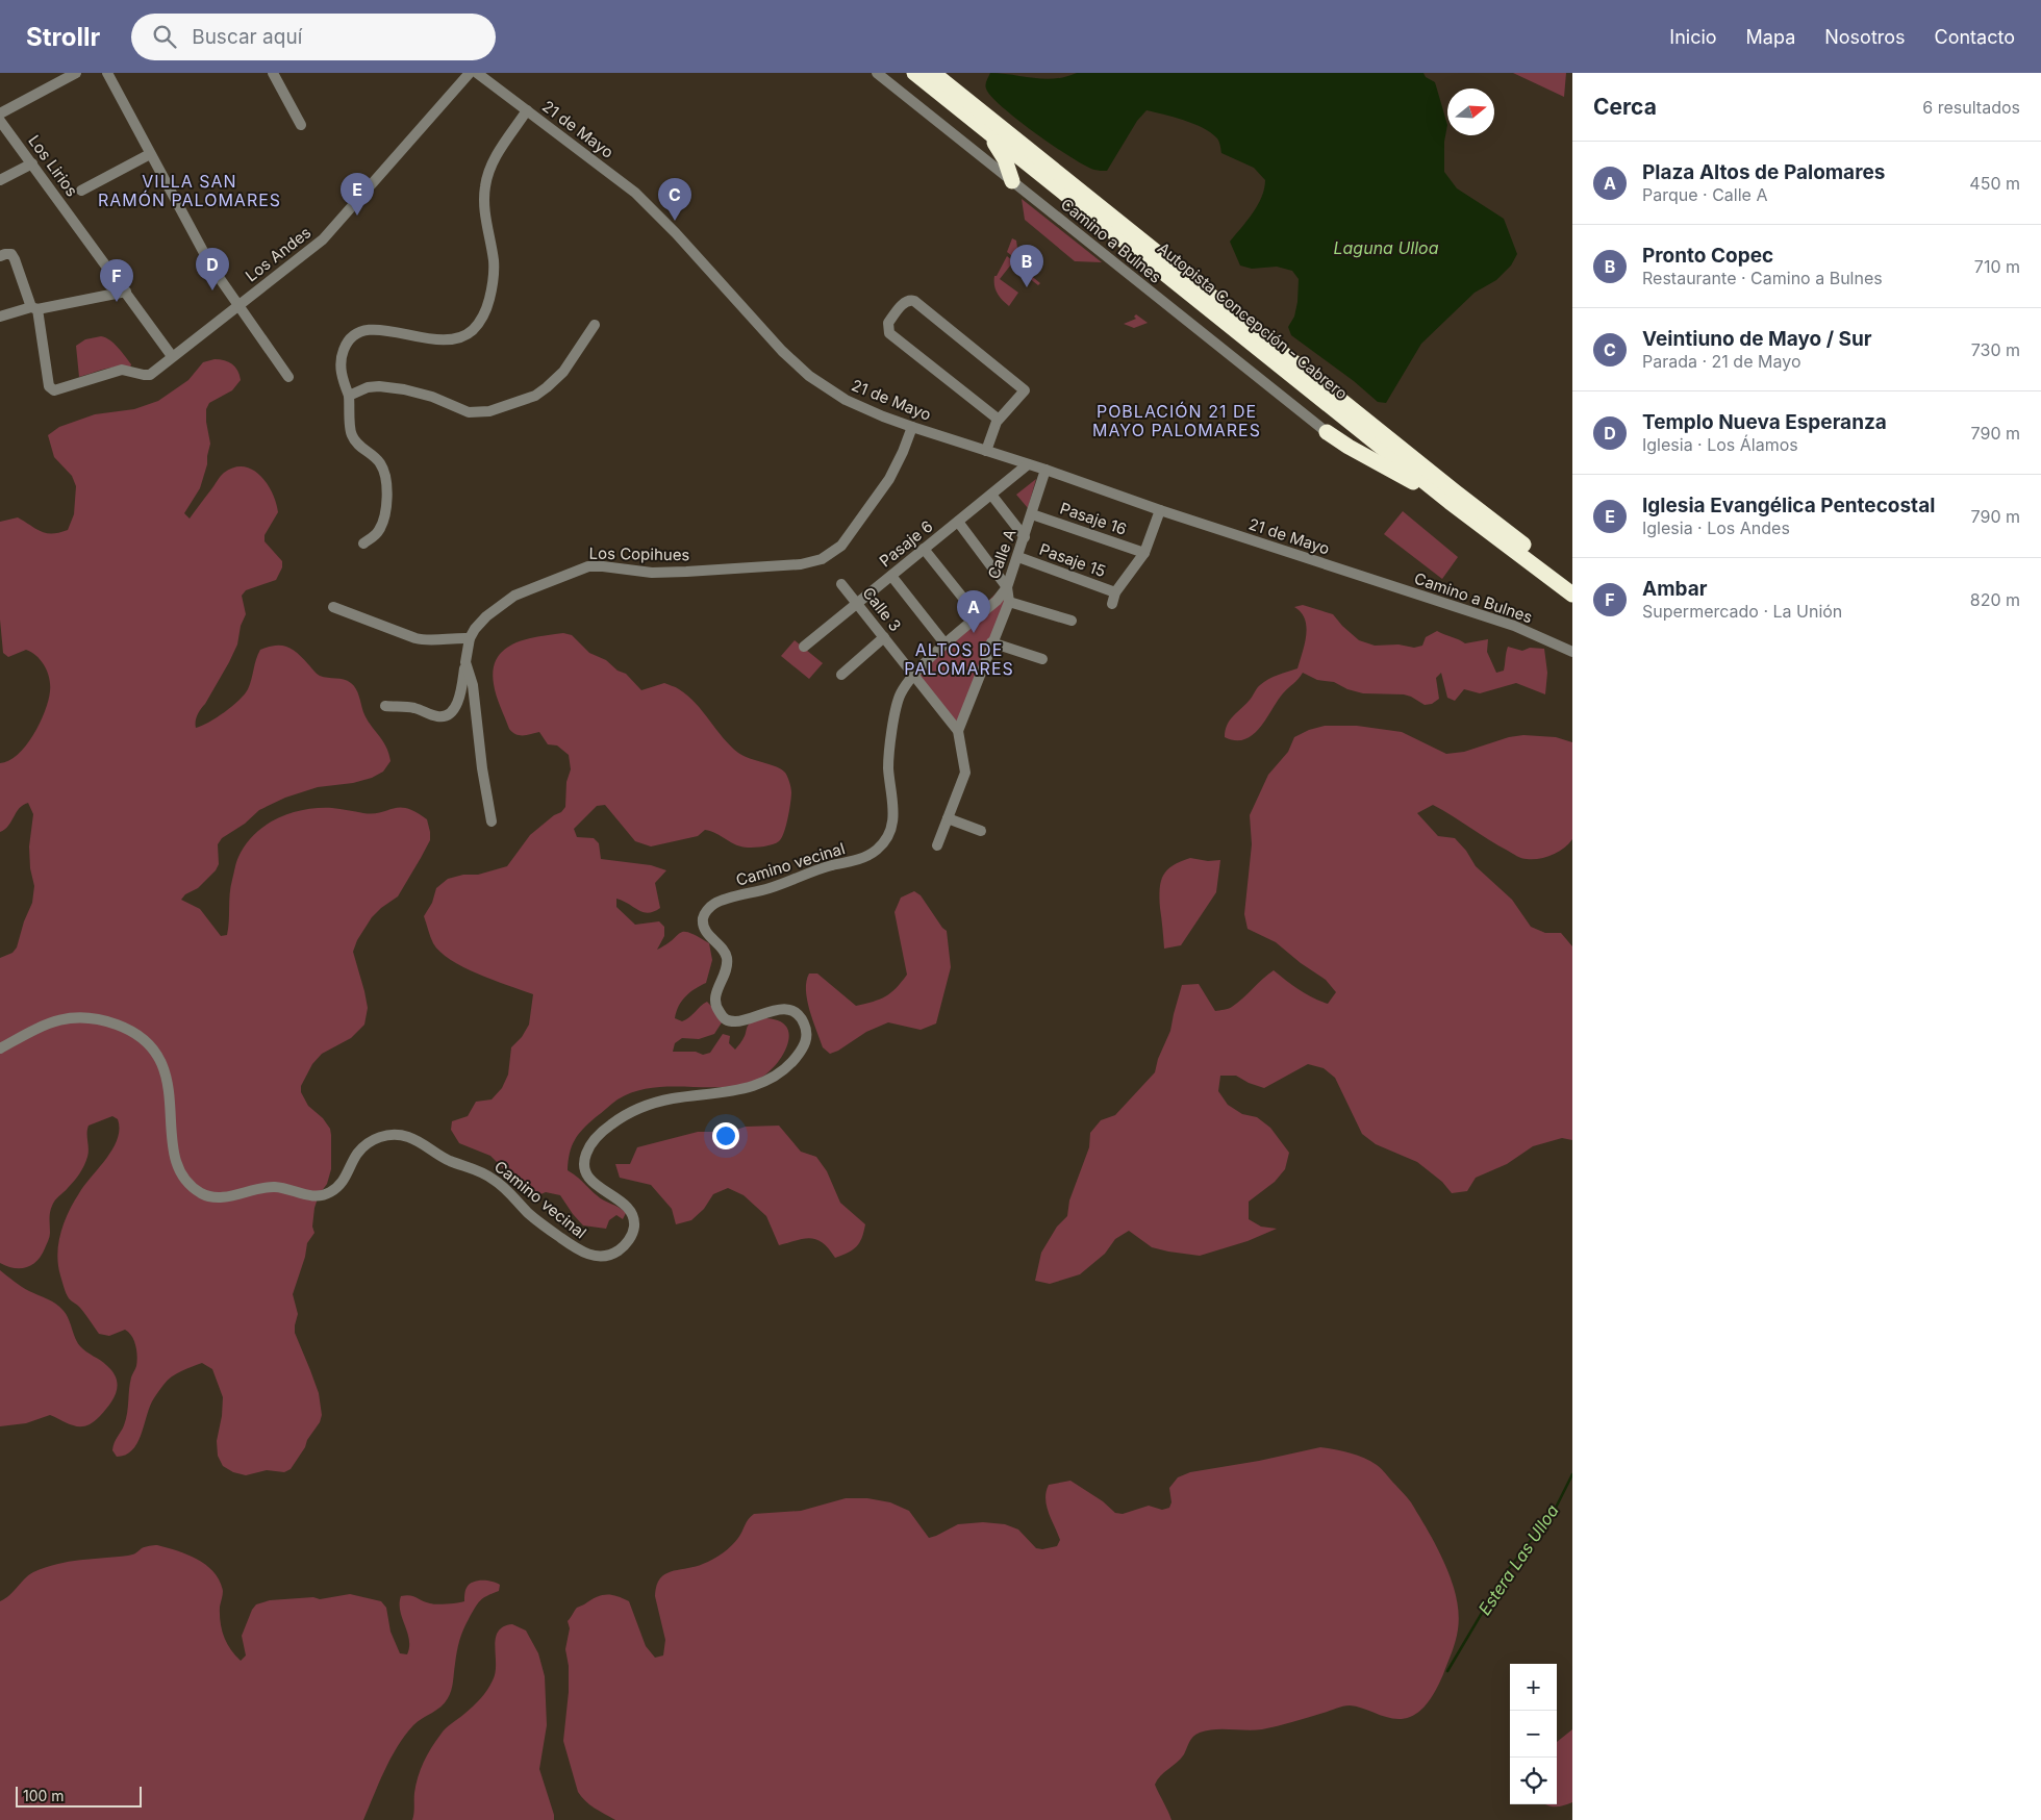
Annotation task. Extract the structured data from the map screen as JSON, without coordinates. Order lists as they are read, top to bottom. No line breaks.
{"streets":{"highway":["Autopista Concepción - Cabrero"],"street":["21 de Mayo","Los Lirios","Camino a Bulnes","Los Andes","Pasaje 16","Pasaje 6","Los Copihues","Calle A","Pasaje 15","Calle 3","Camino vecinal"]},"crossings":[["21 de Mayo","Camino a Bulnes"],["21 de Mayo","Pasaje 6"],["21 de Mayo","Los Copihues"],["21 de Mayo","Calle A"],["Los Lirios","Los Andes"],["Pasaje 16","Calle A"],["Pasaje 6","Calle 3"],["Calle A","Pasaje 15"],["Calle A","Calle 3"],["Calle A","Camino vecinal"],["Calle 3","Camino vecinal"]],"districts":["VILLA SAN RAMÓN PALOMARES","POBLACIÓN 21 DE MAYO PALOMARES","ALTOS DE PALOMARES"],"water":["Laguna Ulloa","Estera Las Ulloa"],"scale_bar":"100 m","north":"right","page":{"header":"Strollr","search":"Buscar aquí","nav":["Inicio","Mapa","Nosotros","Contacto"],"heading":["Cerca","6 resultados"],"list":[{"mark":"A","name":"Plaza Altos de Palomares","note":"Parque · Calle A","value":"450 m"},{"mark":"B","name":"Pronto Copec","note":"Restaurante · Camino a Bulnes","value":"710 m"},{"mark":"C","name":"Veintiuno de Mayo / Sur","note":"Parada · 21 de Mayo","value":"730 m"},{"mark":"D","name":"Templo Nueva Esperanza","note":"Iglesia · Los Álamos","value":"790 m"},{"mark":"E","name":"Iglesia Evangélica Pentecostal","note":"Iglesia · Los Andes","value":"790 m"},{"mark":"F","name":"Ambar","note":"Supermercado · La Unión","value":"820 m"}],"pins":["E","C","B","D","F","A"],"map_buttons":["+","−"],"scale":"100 m"}}
